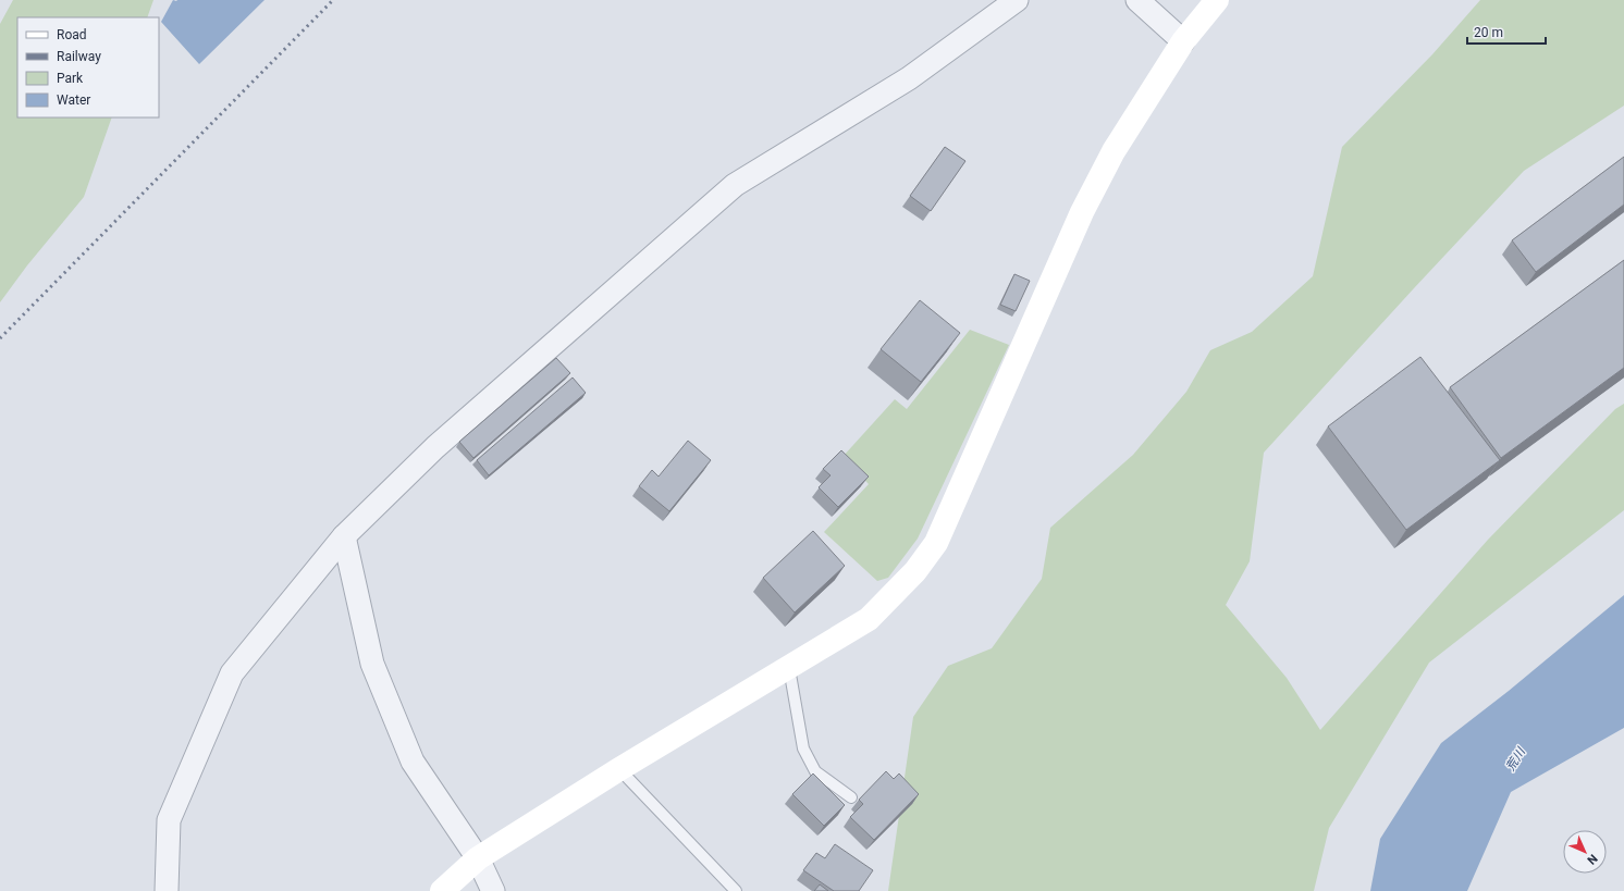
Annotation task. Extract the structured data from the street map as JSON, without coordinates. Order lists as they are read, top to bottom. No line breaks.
{"water":["荒川"],"legend":["Road","Railway","Park","Water"],"scale_bar":"20 m","north":"bottom right"}
